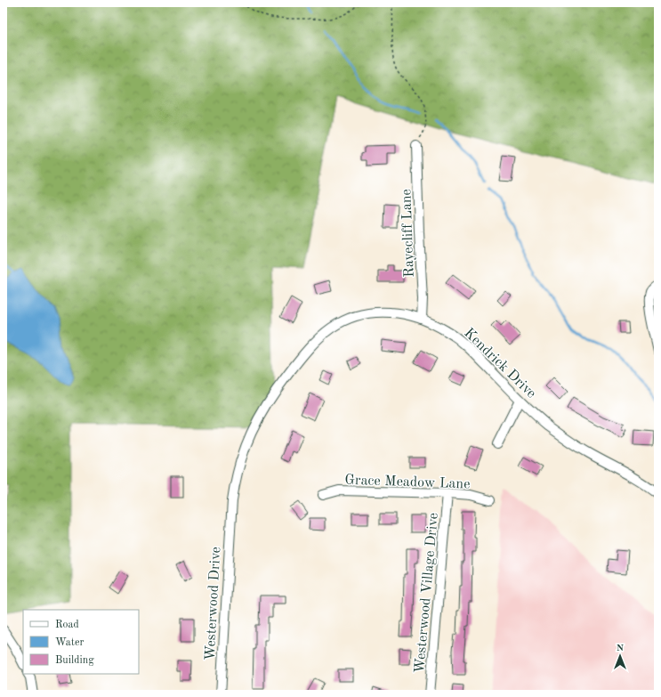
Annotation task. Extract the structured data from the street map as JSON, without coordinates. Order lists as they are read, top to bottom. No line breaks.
{"streets":{"street":["Rayecliff Lane","Kendrick Drive","Grace Meadow Lane","Westerwood Village Drive","Westerwood Drive"]},"crossings":[["Rayecliff Lane","Kendrick Drive"],["Kendrick Drive","Westerwood Drive"],["Grace Meadow Lane","Westerwood Village Drive"]],"legend":["Road","Water","Building"],"north":"top"}
